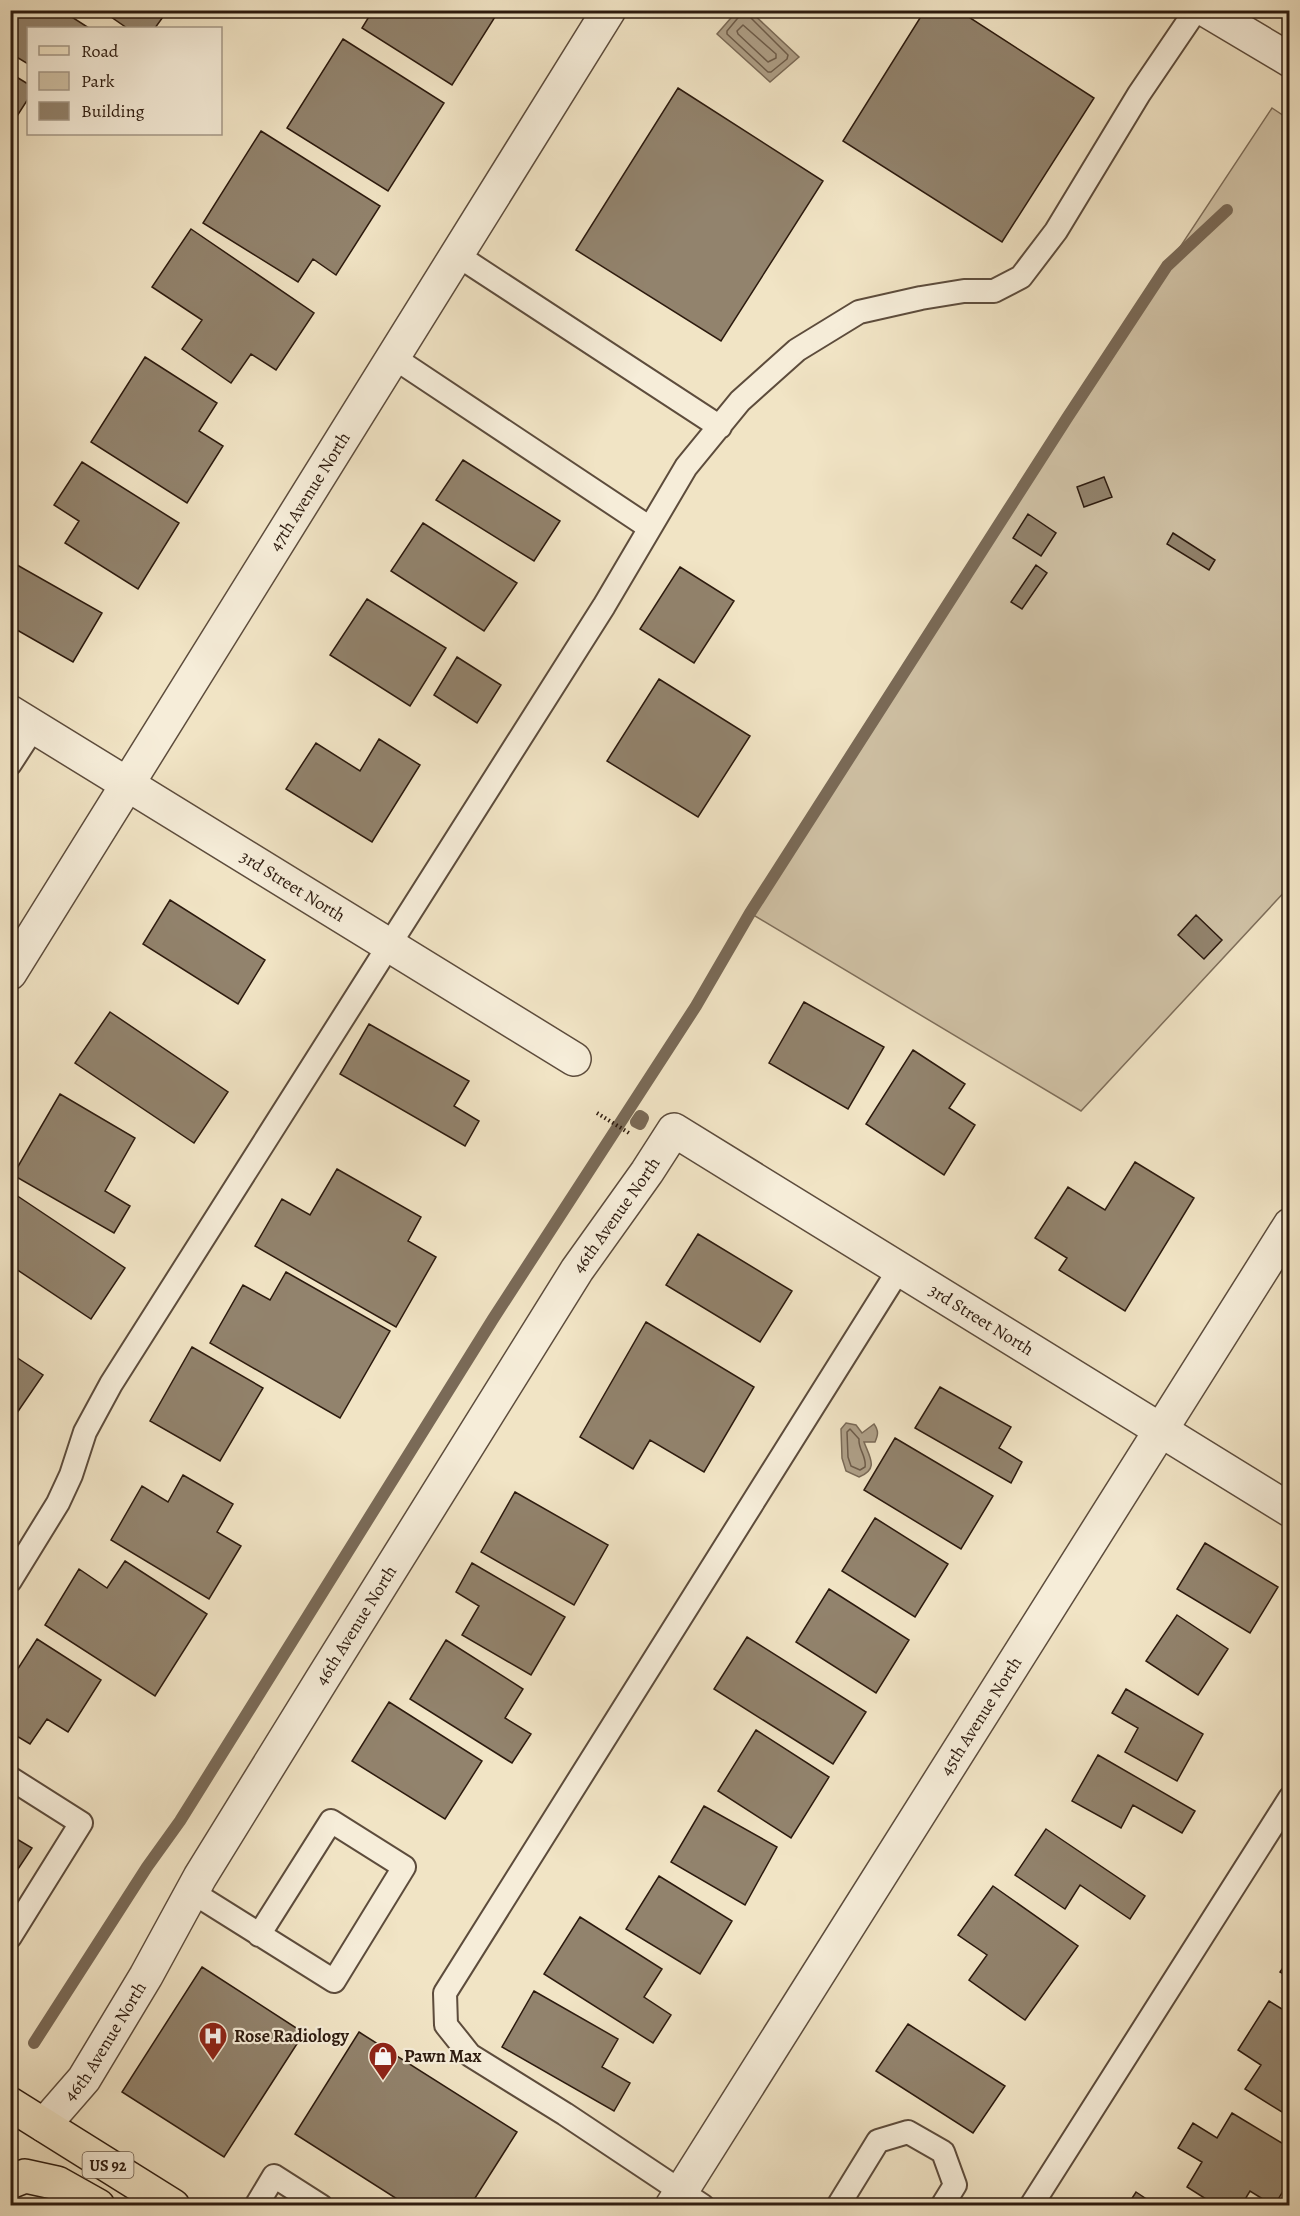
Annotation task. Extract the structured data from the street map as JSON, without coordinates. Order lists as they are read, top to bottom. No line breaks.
{"streets":{"main road":["US 92"],"street":["47th Avenue North","3rd Street North","46th Avenue North","45th Avenue North"]},"crossings":[["47th Avenue North","3rd Street North"],["3rd Street North","46th Avenue North"],["3rd Street North","45th Avenue North"],["46th Avenue North","US 92"]],"places":{"hospital":["Rose Radiology"],"shop":["Pawn Max"]},"legend":["Road","Park","Building"]}
